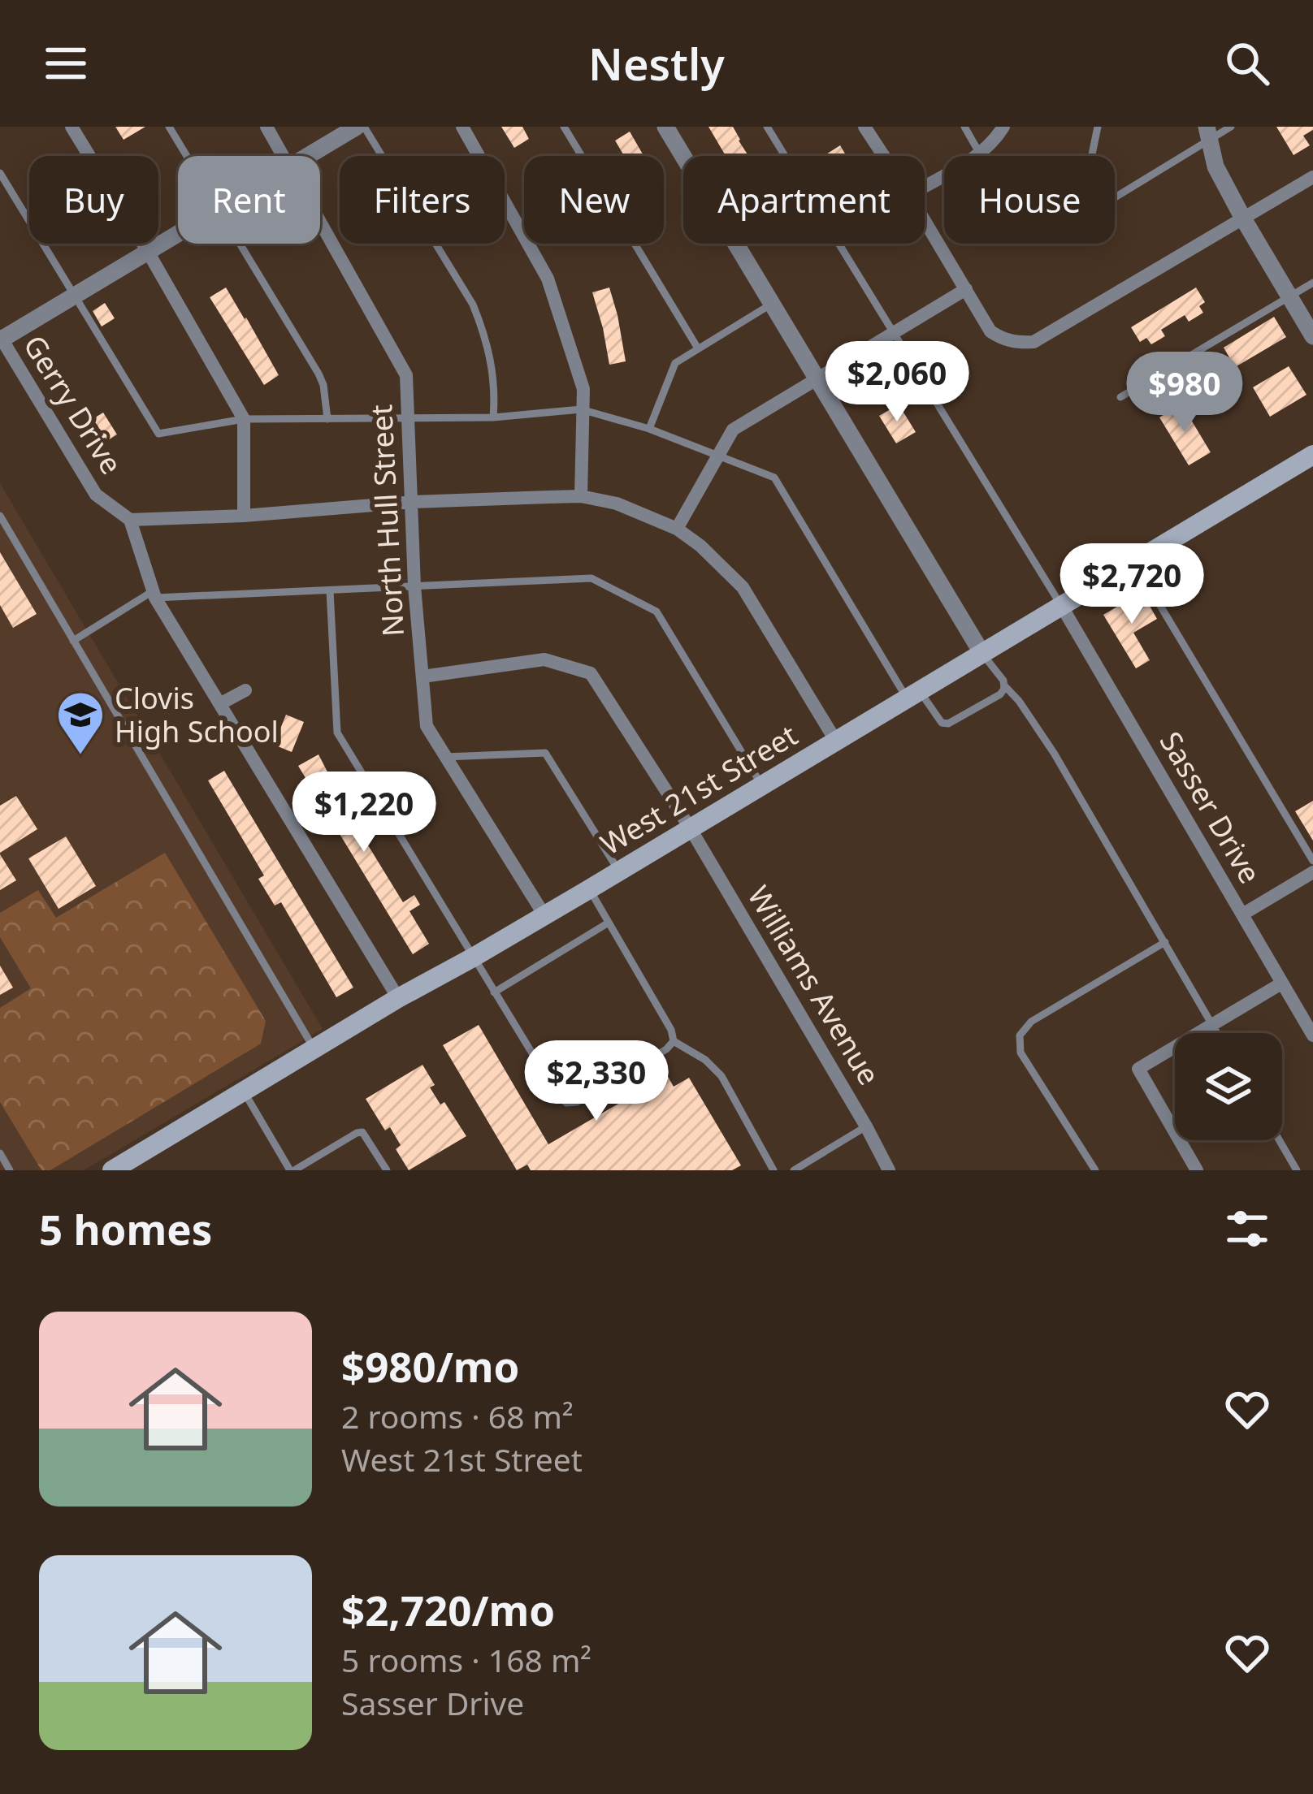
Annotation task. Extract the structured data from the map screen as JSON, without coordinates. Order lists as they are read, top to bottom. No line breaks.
{"streets":{"main road":["West 21st Street"],"street":["Gerry Drive","North Hull Street","Sasser Drive","Williams Avenue"]},"crossings":[["North Hull Street","West 21st Street"],["North Hull Street","Williams Avenue"],["West 21st Street","Sasser Drive"],["West 21st Street","Williams Avenue"]],"places":{"school or university":["Clovis High School"]},"page":{"header":"Nestly","chip":["Buy","Rent","Filters","New","Apartment","House"],"price":["$2,060","$980","$2,720","$1,220","$2,330"],"heading":"5 homes","list":[{"name":"$980/mo","note":"2 rooms · 68 m² · West 21st Street"},{"name":"$2,720/mo","note":"5 rooms · 168 m² · Sasser Drive"}]}}
